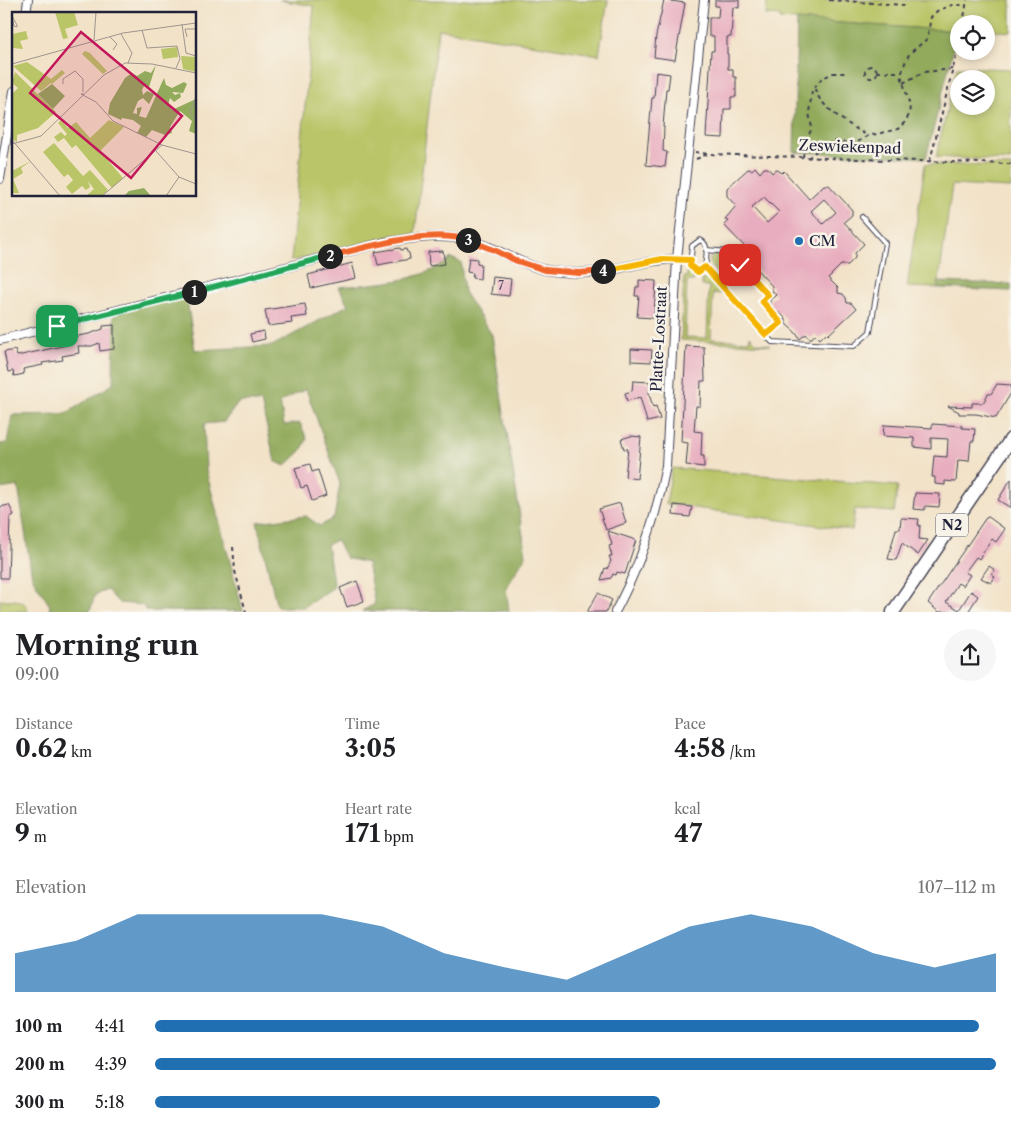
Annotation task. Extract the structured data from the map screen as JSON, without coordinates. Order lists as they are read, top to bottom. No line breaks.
{"streets":{"main road":["N2"],"street":["Platte-Lostraat"],"path":["Zeswiekenpad"]},"crossings":[["Zeswiekenpad","Platte-Lostraat"]],"places":["CM"],"house_numbers":["7"],"page":{"pins":["3","2","4","1"],"heading":["Morning run","09:00"],"stats":[["Distance","0.62 km"],["Time","3:05"],["Pace","4:58 /km"],["Elevation","9 m"],["Heart rate","171 bpm"],["kcal","47"]],"chart":["Elevation","107–112 m"],"list":[{"name":"100 m","note":"4:41"},{"name":"200 m","note":"4:39"},{"name":"300 m","note":"5:18"}]}}
